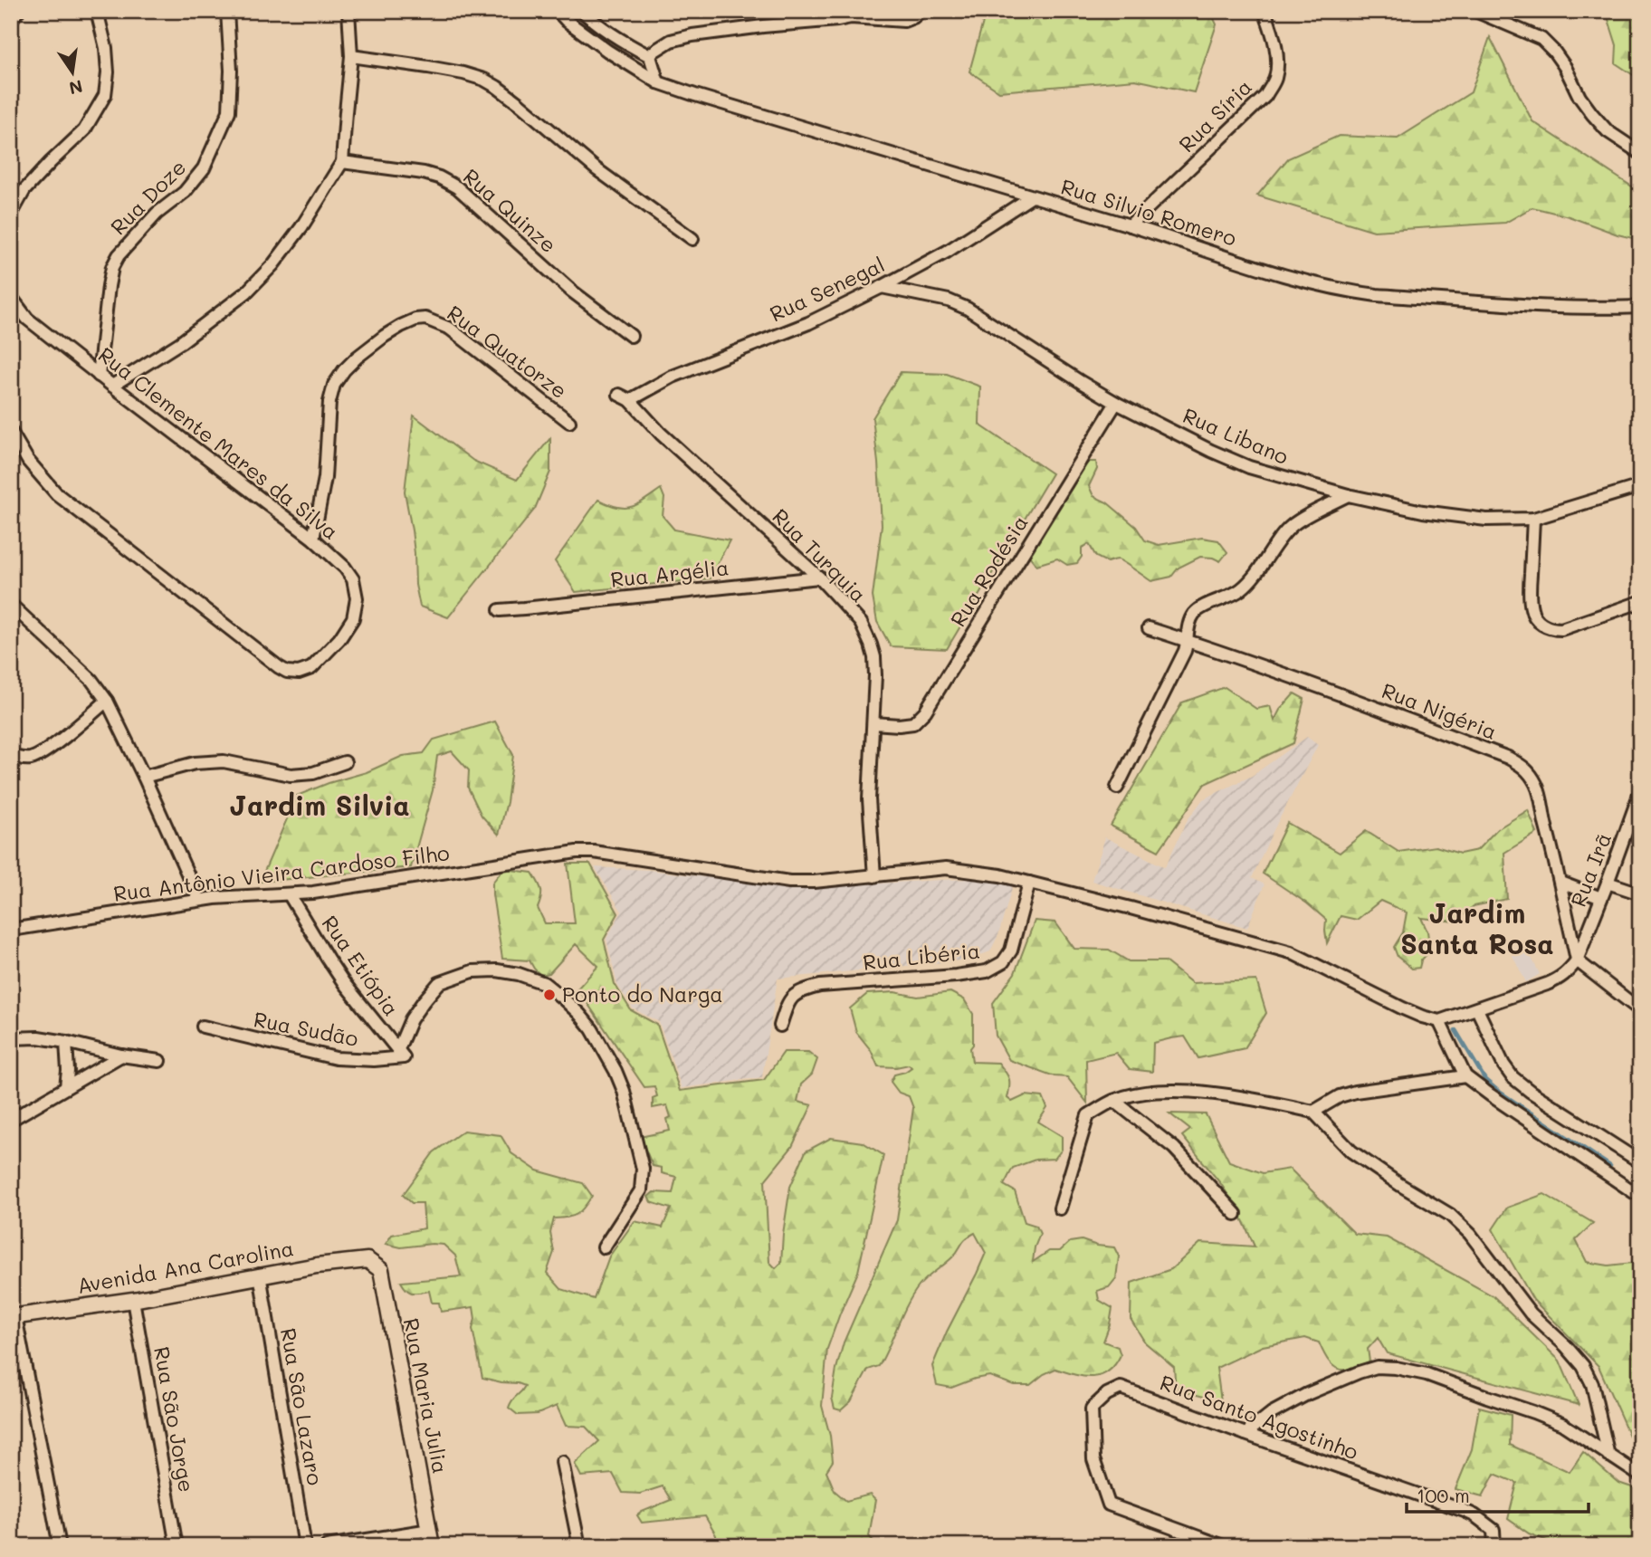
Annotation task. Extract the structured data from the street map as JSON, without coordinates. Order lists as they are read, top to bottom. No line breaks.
{"streets":{"street":["Rua Síria","Rua Doze","Rua Quinze","Rua Silvio Romero","Rua Senegal","Rua Quatorze","Rua Libano","Rua Clemente Mares da Silva","Rua Turquia","Rua Rodésia","Rua Argélia","Rua Nigéria","Rua Irã","Rua Antônio Vieira Cardoso Filho","Rua Libéria","Rua Etiópia","Rua Sudão","Avenida Ana Carolina","Rua Maria Julia","Rua São Lazaro","Rua Santo Agostinho","Rua São Jorge"]},"crossings":[["Rua Síria","Rua Silvio Romero"],["Rua Doze","Rua Clemente Mares da Silva"],["Rua Silvio Romero","Rua Senegal"],["Rua Senegal","Rua Libano"],["Rua Senegal","Rua Turquia"],["Rua Quatorze","Rua Clemente Mares da Silva"],["Rua Libano","Rua Rodésia"],["Rua Turquia","Rua Rodésia"],["Rua Turquia","Rua Argélia"],["Rua Turquia","Rua Antônio Vieira Cardoso Filho"],["Rua Nigéria","Rua Irã"],["Rua Antônio Vieira Cardoso Filho","Rua Libéria"],["Rua Antônio Vieira Cardoso Filho","Rua Etiópia"],["Rua Etiópia","Rua Sudão"],["Avenida Ana Carolina","Rua Maria Julia"],["Avenida Ana Carolina","Rua São Lazaro"],["Avenida Ana Carolina","Rua São Jorge"]],"districts":["Jardim Silvia","Jardim Santa Rosa"],"places":["Ponto do Narga"],"scale_bar":"100 m","north":"bottom"}
